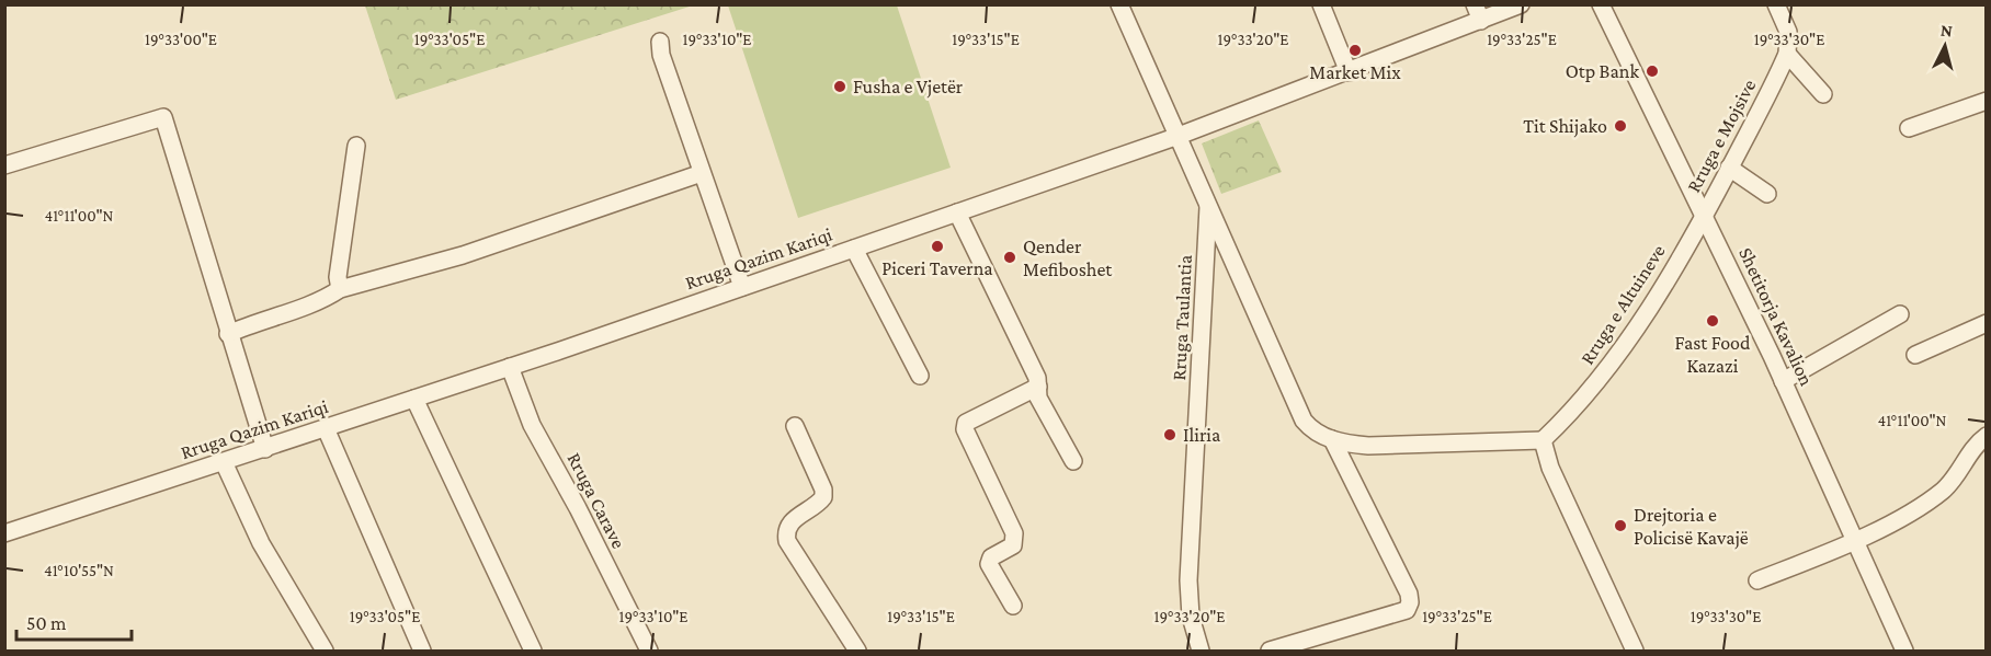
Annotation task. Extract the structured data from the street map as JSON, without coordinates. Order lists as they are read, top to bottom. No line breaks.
{"streets":{"street":["Rruga e Mojsive","Rruga Qazim Kariqi","Rruga e Altuineve","Shetitorja Kavalion","Rruga Taulantia","Rruga Carave"]},"crossings":[["Rruga e Mojsive","Rruga e Altuineve"],["Rruga e Mojsive","Shetitorja Kavalion"],["Rruga Qazim Kariqi","Rruga Taulantia"],["Rruga Qazim Kariqi","Rruga Carave"],["Rruga e Altuineve","Shetitorja Kavalion"]],"places":["Market Mix","Otp Bank","Fusha e Vjetër","Tit Shijako","Piceri Taverna","Qender Mefiboshet","Fast Food Kazazi","Iliria","Drejtoria e Policisë Kavajë"],"scale_bar":"50 m","north":"top","coordinates":["19°33'00\"E","19°33'05\"E","19°33'10\"E","19°33'15\"E","19°33'20\"E","19°33'25\"E","19°33'30\"E","41°11'00\"N","41°10'55\"N"]}
